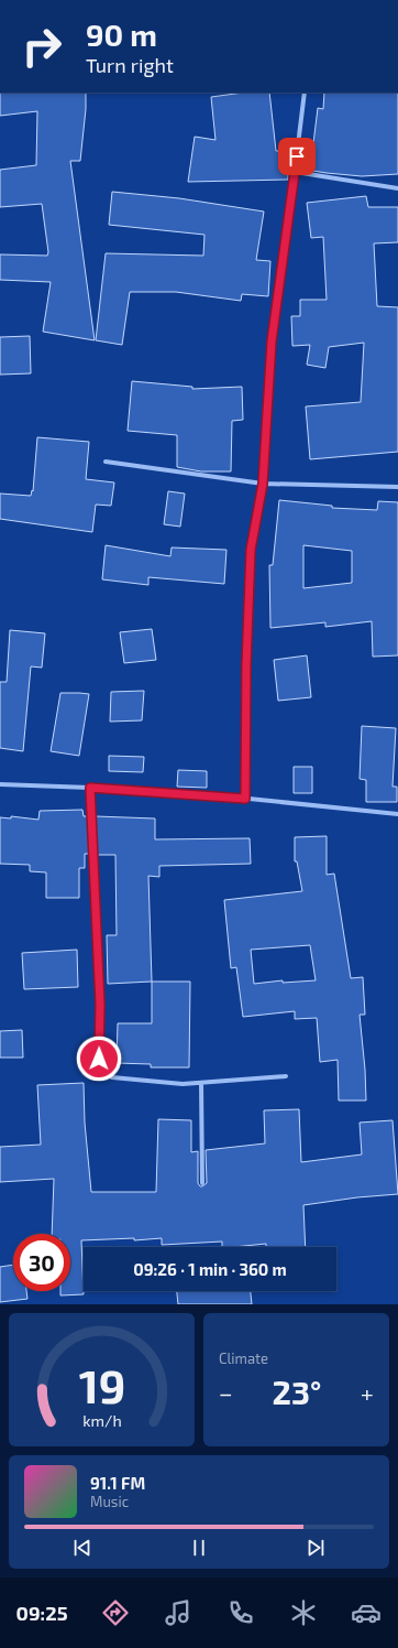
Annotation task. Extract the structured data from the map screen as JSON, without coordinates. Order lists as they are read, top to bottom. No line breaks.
{"page":{"turn":["90 m","Turn right"],"limit":"30","trip":"09:26 · 1 min · 360 m","tile":"Climate","heat":["−","23°","+"],"song":["91.1 FM","Music"],"tabs":"09:25","gauge":["19","km/h"]}}
